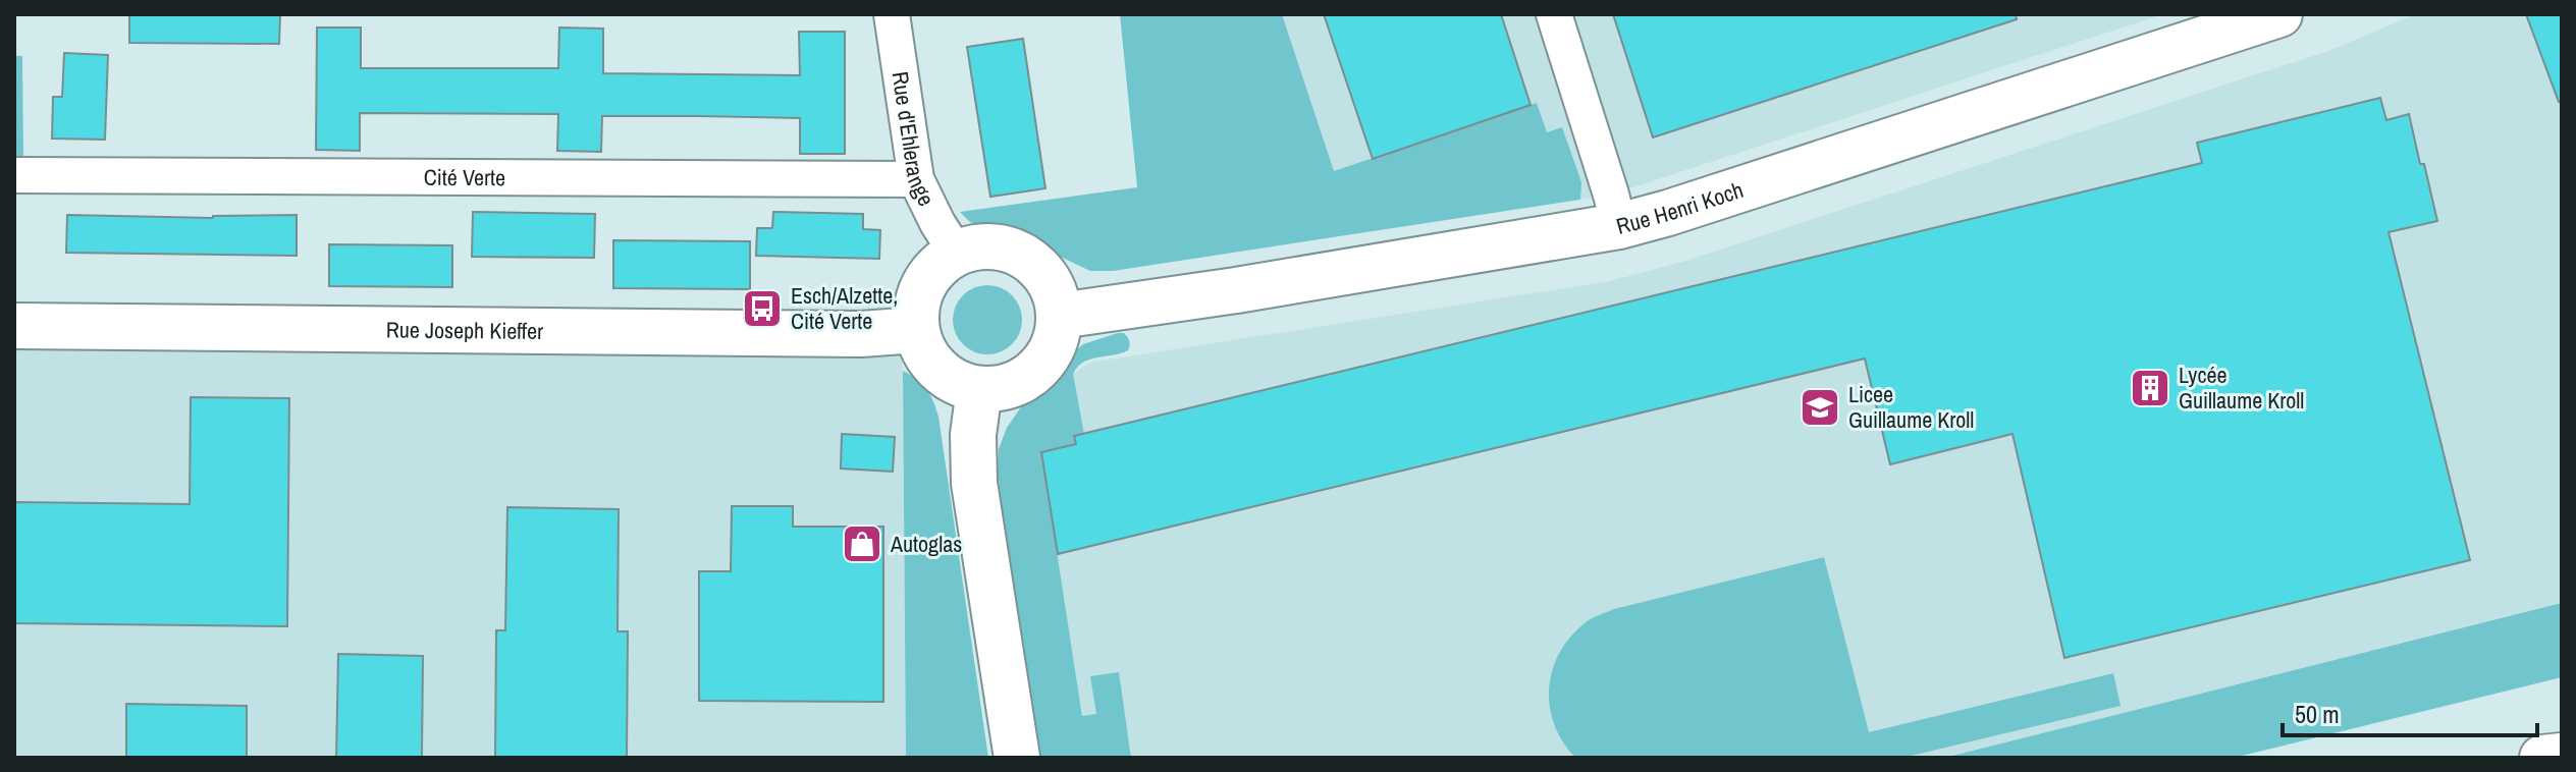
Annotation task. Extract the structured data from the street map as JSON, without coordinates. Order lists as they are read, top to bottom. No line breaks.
{"streets":{"main road":["Rue Henri Koch","Rue Joseph Kieffer"],"street":["Rue d'Ehlerange","Cité Verte"]},"crossings":[["Rue d'Ehlerange","Cité Verte"],["Rue d'Ehlerange","Rue Henri Koch"],["Rue d'Ehlerange","Rue Joseph Kieffer"],["Rue Henri Koch","Rue Joseph Kieffer"]],"places":{"bus stop":["Esch/Alzette, Cité Verte"],"building":["Lycée Guillaume Kroll"],"school or university":["Licee Guillaume Kroll"],"shop":["Autoglas"]},"scale_bar":"50 m"}
